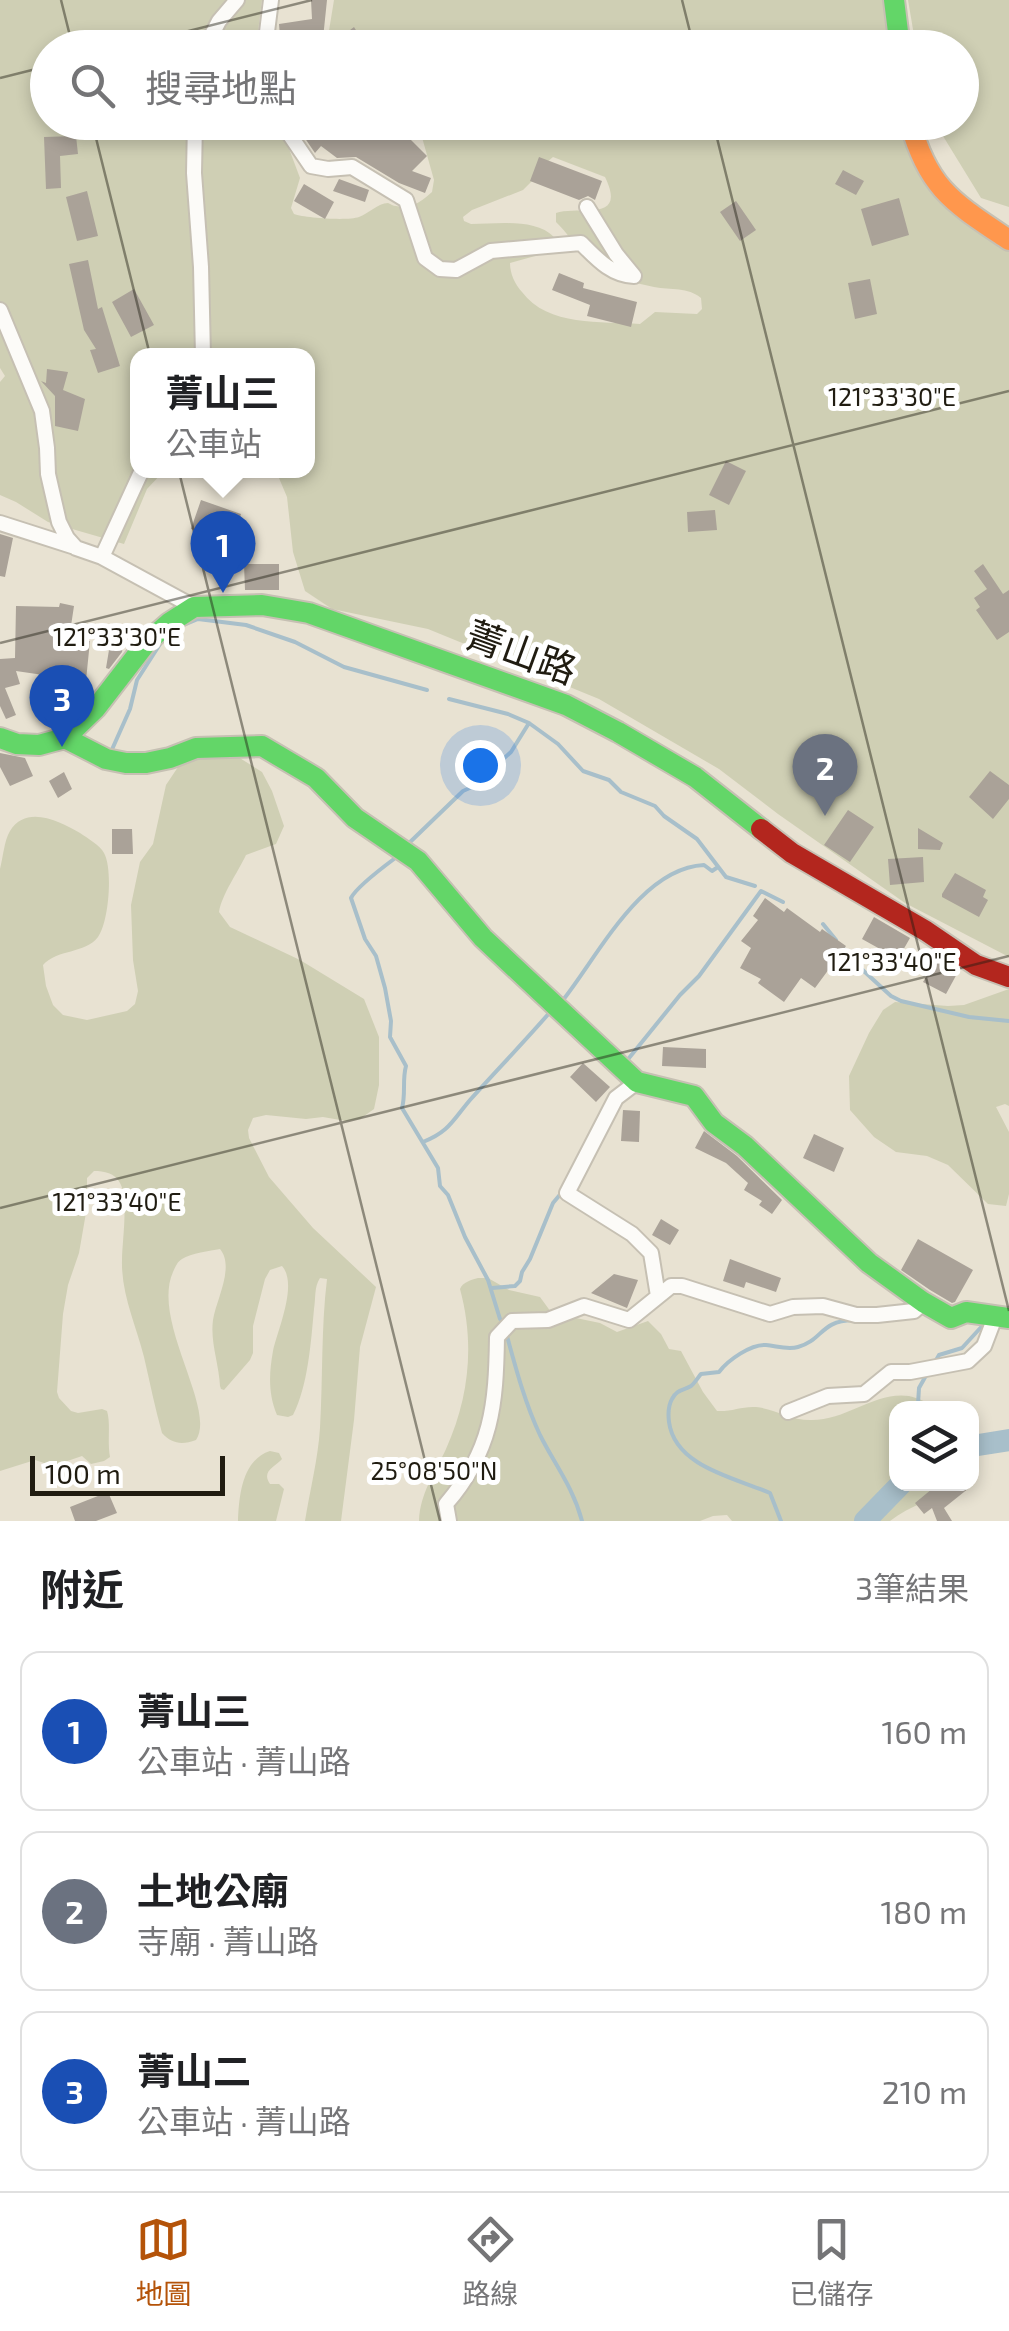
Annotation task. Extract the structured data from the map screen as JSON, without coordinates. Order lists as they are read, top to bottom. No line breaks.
{"streets":{"street":["菁山路"]},"scale_bar":"100 m","page":{"search":"搜尋地點","popup":["菁山三","公車站"],"pins":["1","3","2"],"scale":"100 m","heading":["附近","3筆結果"],"list":[{"mark":"1","name":"菁山三","note":"公車站 · 菁山路","value":"160 m"},{"mark":"2","name":"土地公廟","note":"寺廟 · 菁山路","value":"180 m"},{"mark":"3","name":"菁山二","note":"公車站 · 菁山路","value":"210 m"}],"nav":["地圖","路線","已儲存"]},"coordinates":["121°33'30\"E","121°33'40\"E","25°08'50\"N"]}
